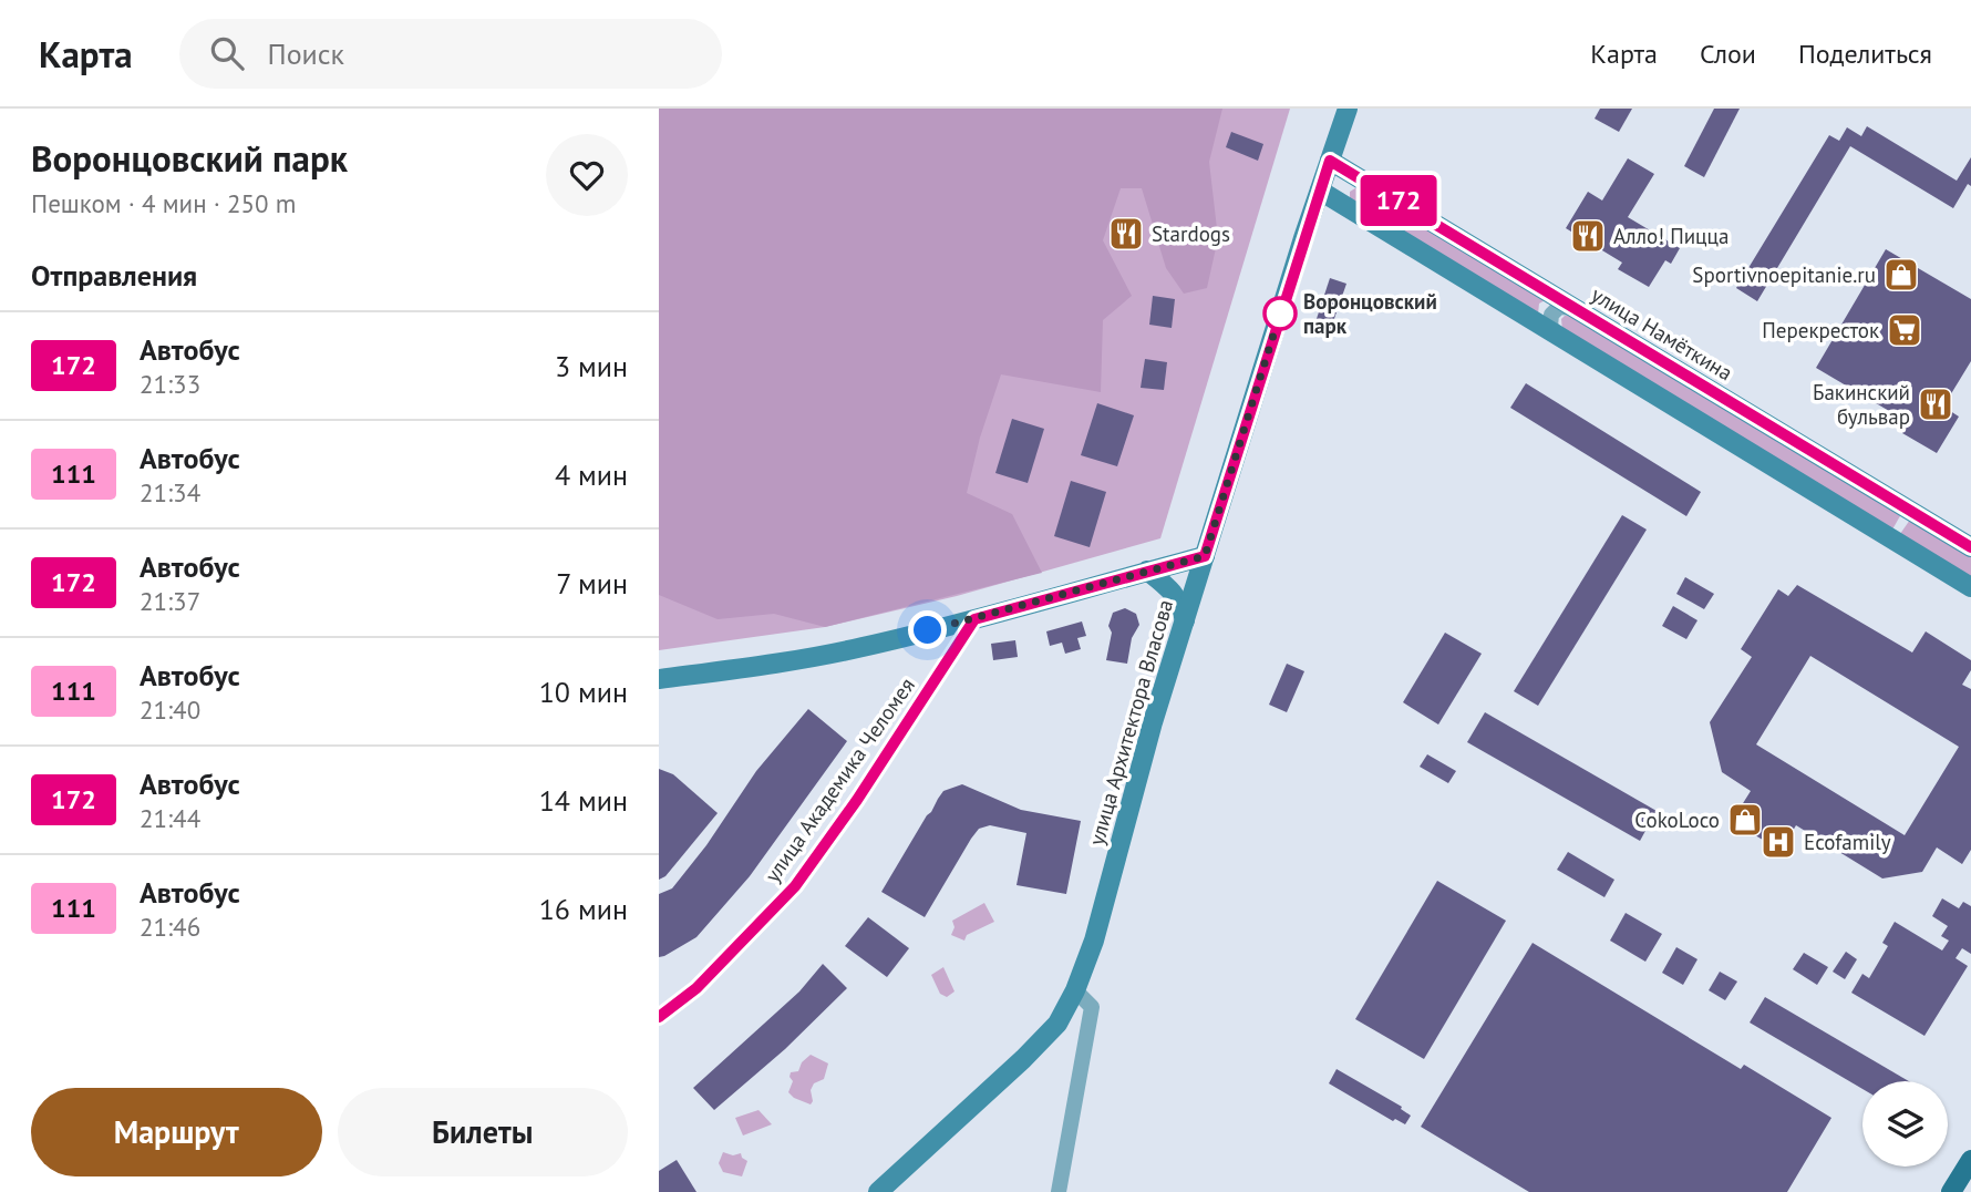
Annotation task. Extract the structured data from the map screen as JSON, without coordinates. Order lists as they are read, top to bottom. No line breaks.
{"streets":{"street":["улица Намёткина","улица Архитектора Власова","улица Академика Челомея"]},"crossings":[["улица Намёткина","улица Архитектора Власова"]],"places":{"restaurant":["Stardogs","Алло! Пицца","Бакинский бульвар"],"shop":["Sportivnoepitanie.ru","CokoLoco"],"other":["Воронцовский парк"],"supermarket":["Перекресток"],"hospital":["Ecofamily"]},"lines":["bus line 172"],"page":{"header":"Карта","search":"Поиск","nav":["Карта","Слои","Поделиться"],"heading":[["Воронцовский парк","Пешком · 4 мин · 250 m"],"Отправления"],"on_map":"172","list":[{"mark":"172","name":"Автобус","note":"21:33","value":"3 мин"},{"mark":"111","name":"Автобус","note":"21:34","value":"4 мин"},{"mark":"172","name":"Автобус","note":"21:37","value":"7 мин"},{"mark":"111","name":"Автобус","note":"21:40","value":"10 мин"},{"mark":"172","name":"Автобус","note":"21:44","value":"14 мин"},{"mark":"111","name":"Автобус","note":"21:46","value":"16 мин"}],"buttons":["Маршрут","Билеты"]}}
